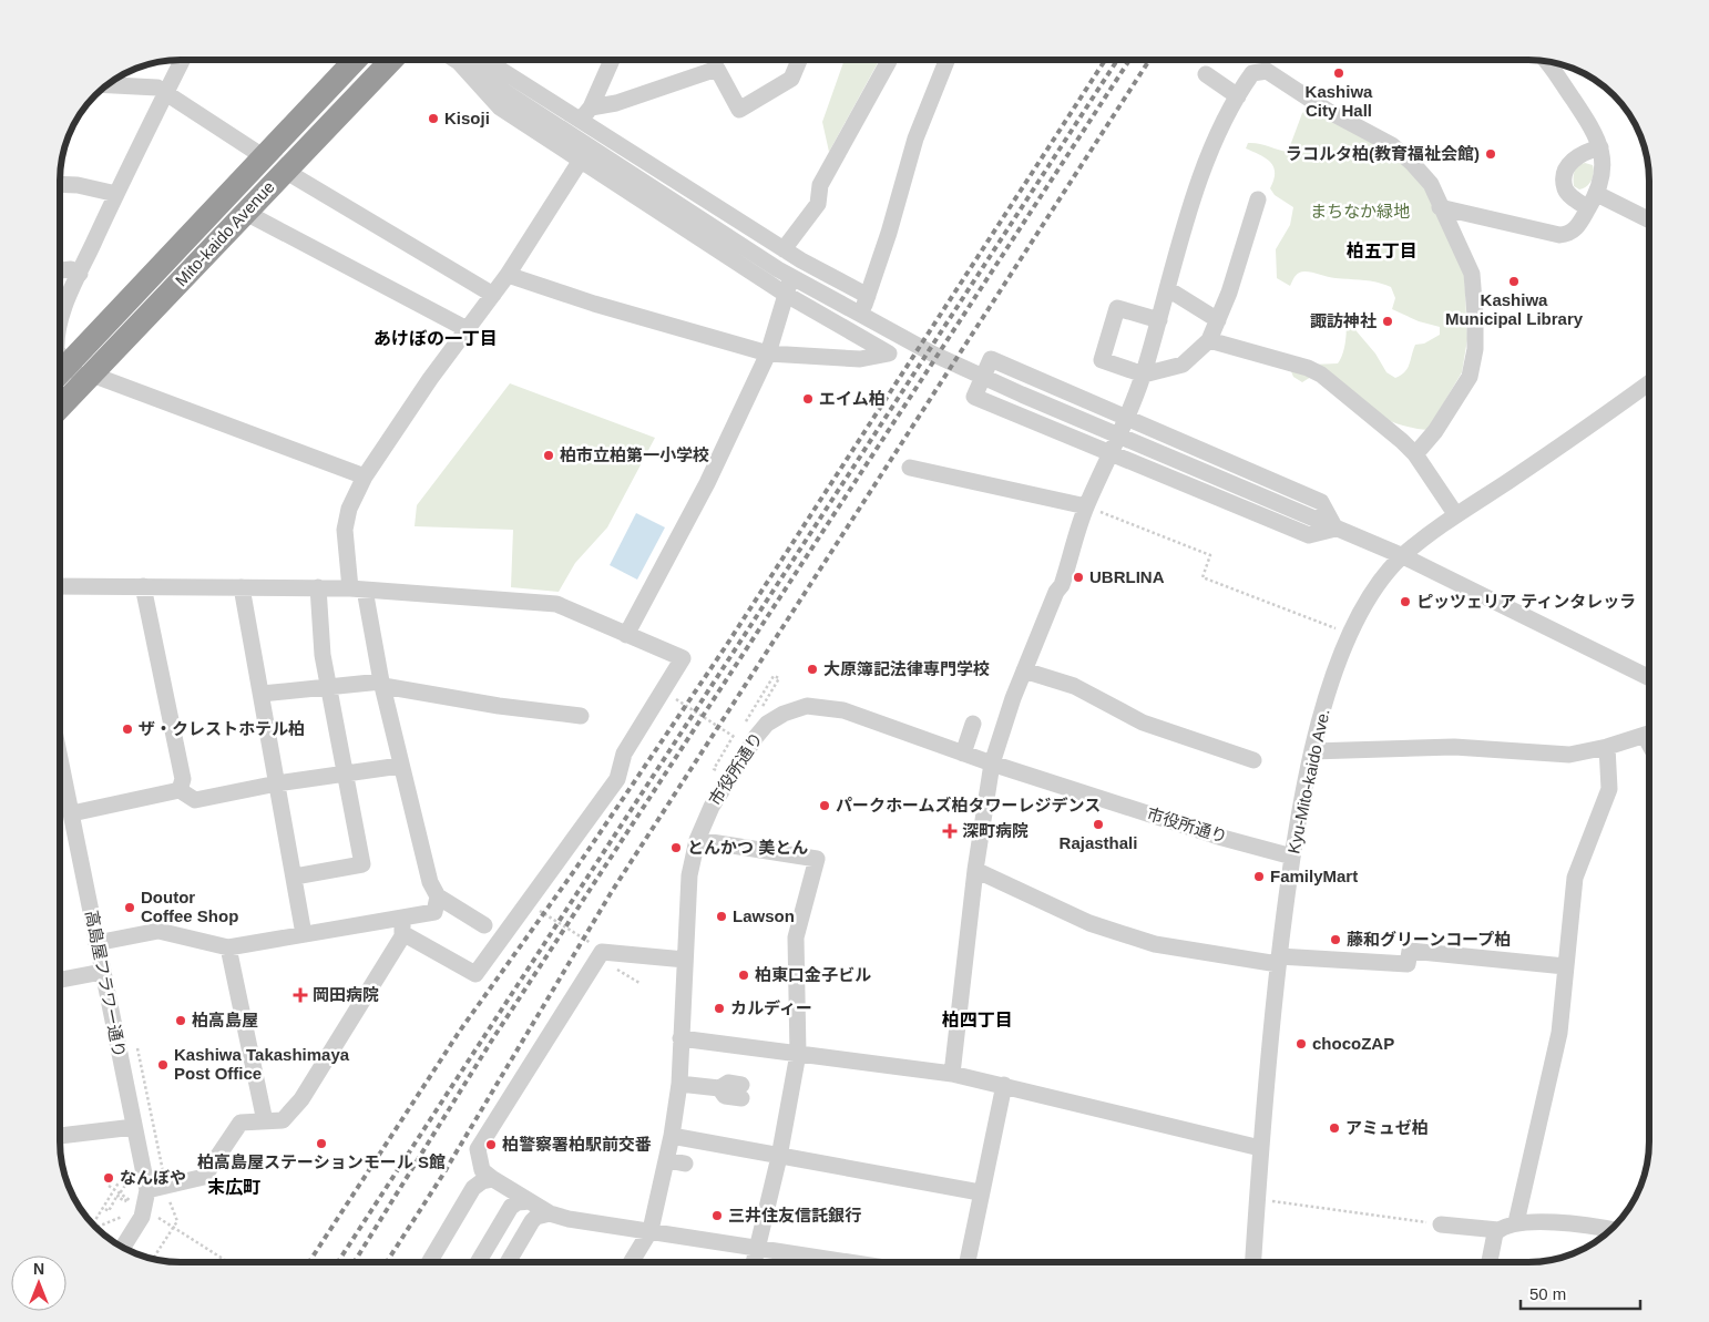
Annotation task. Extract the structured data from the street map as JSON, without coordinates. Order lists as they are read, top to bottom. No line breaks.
{"streets":{"highway":["Mito-kaido Avenue"],"street":["市役所通り","Kyu-Mito-kaido Ave.","高島屋フラワー通り"]},"crossings":[["市役所通り","Kyu-Mito-kaido Ave."]],"districts":["柏五丁目","あけぼの一丁目","柏四丁目","末広町"],"parks":["まちなか緑地"],"places":{"other":["Kashiwa City Hall","Kisoji","ラコルタ柏(教育福祉会館)","Kashiwa Municipal Library","諏訪神社","エイム柏","柏市立柏第一小学校","UBRLINA","ピッツェリア ティンタレッラ","大原簿記法律専門学校","ザ・クレストホテル柏","パークホームズ柏タワーレジデンス","Rajasthali","とんかつ 美とん","FamilyMart","Doutor Coffee Shop","Lawson","藤和グリーンコープ柏","柏東口金子ビル","カルディー","柏高島屋","chocoZAP","Kashiwa Takashimaya Post Office","アミュゼ柏","柏高島屋ステーションモール S館","柏警察署柏駅前交番","なんぼや","三井住友信託銀行"],"health":["深町病院","岡田病院"]},"scale_bar":"50 m","north":"top"}
